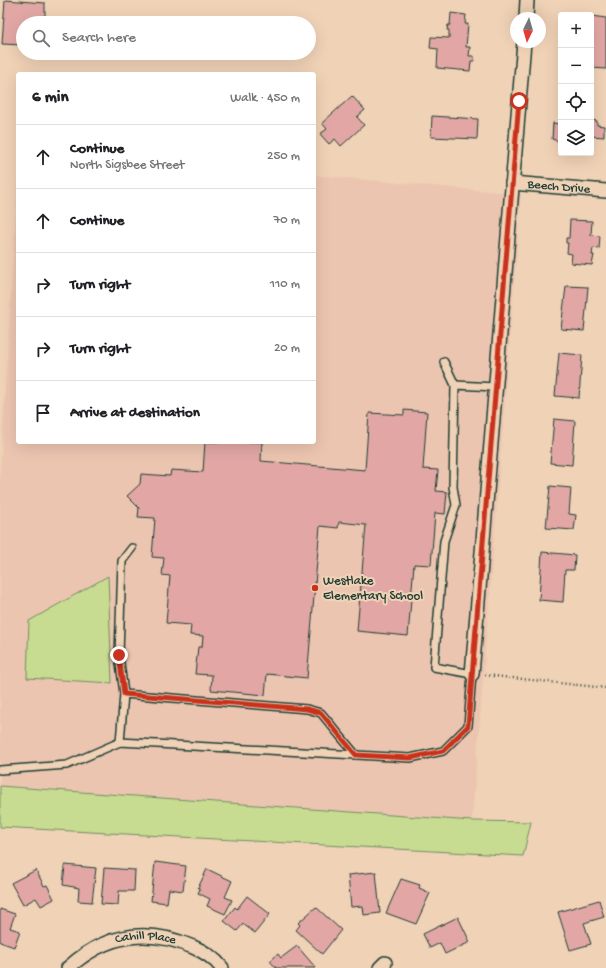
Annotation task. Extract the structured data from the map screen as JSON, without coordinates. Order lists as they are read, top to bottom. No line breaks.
{"streets":{"street":["Beech Drive","Cahill Place"]},"places":["Westlake Elementary School"],"north":"bottom","page":{"map_buttons":["+","−"],"search":"Search here","heading":["6 min","Walk · 450 m"],"list":[["Continue","North Sigsbee Street","250 m"],["Continue","70 m"],["Turn right","110 m"],["Turn right","20 m"],"Arrive at destination"]}}
